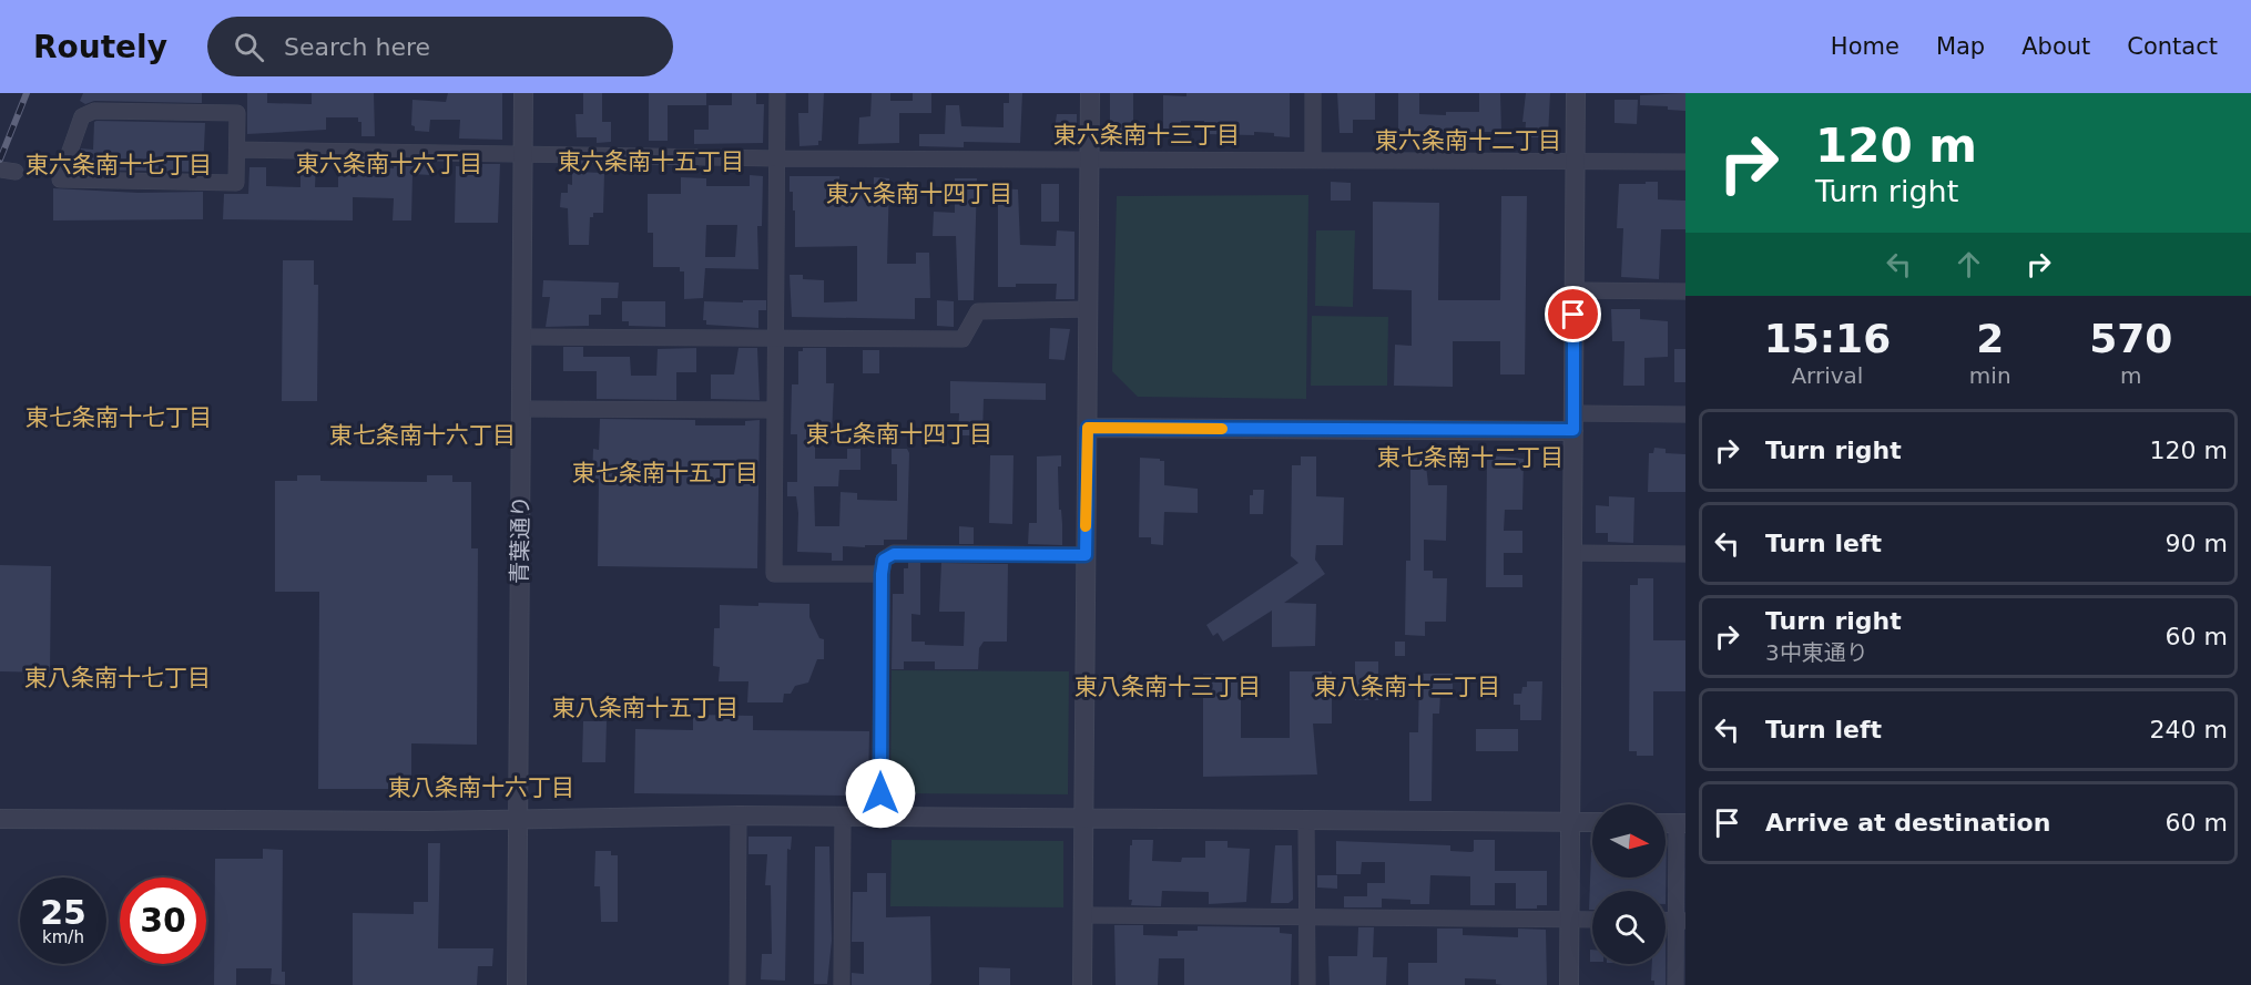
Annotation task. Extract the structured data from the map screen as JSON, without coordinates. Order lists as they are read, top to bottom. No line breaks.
{"streets":{"street":["青葉通り"]},"districts":["東六条南十三丁目","東六条南十二丁目","東六条南十五丁目","東六条南十六丁目","東六条南十七丁目","東六条南十四丁目","東七条南十七丁目","東七条南十四丁目","東七条南十六丁目","東七条南十二丁目","東七条南十五丁目","東八条南十七丁目","東八条南十三丁目","東八条南十二丁目","東八条南十五丁目","東八条南十六丁目"],"north":"right","page":{"header":"Routely","search":"Search here","nav":["Home","Map","About","Contact"],"turn":["120 m","Turn right"],"eta":["15:16","Arrival","2","min","570","m"],"list":[{"name":"Turn right","value":"120 m"},{"name":"Turn left","value":"90 m"},{"name":"Turn right","note":"3中東通り","value":"60 m"},{"name":"Turn left","value":"240 m"},{"name":"Arrive at destination","value":"60 m"}],"speed":"25 km/h","limit":"30"}}
